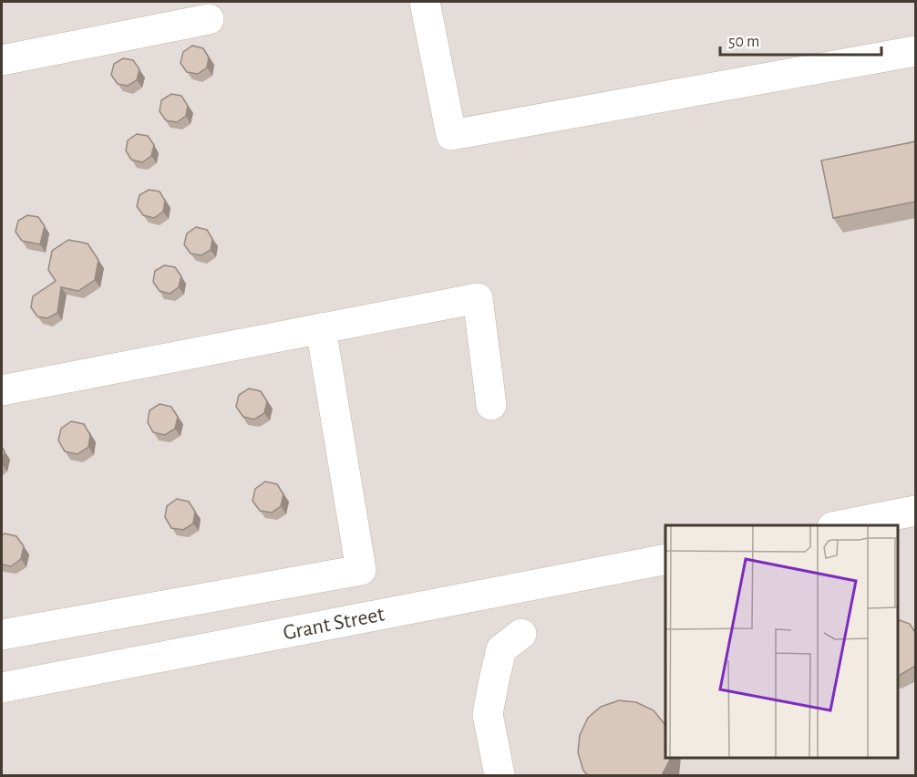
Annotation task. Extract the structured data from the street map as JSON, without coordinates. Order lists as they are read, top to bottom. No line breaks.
{"streets":{"street":["Grant Street"]},"scale_bar":"50 m"}
